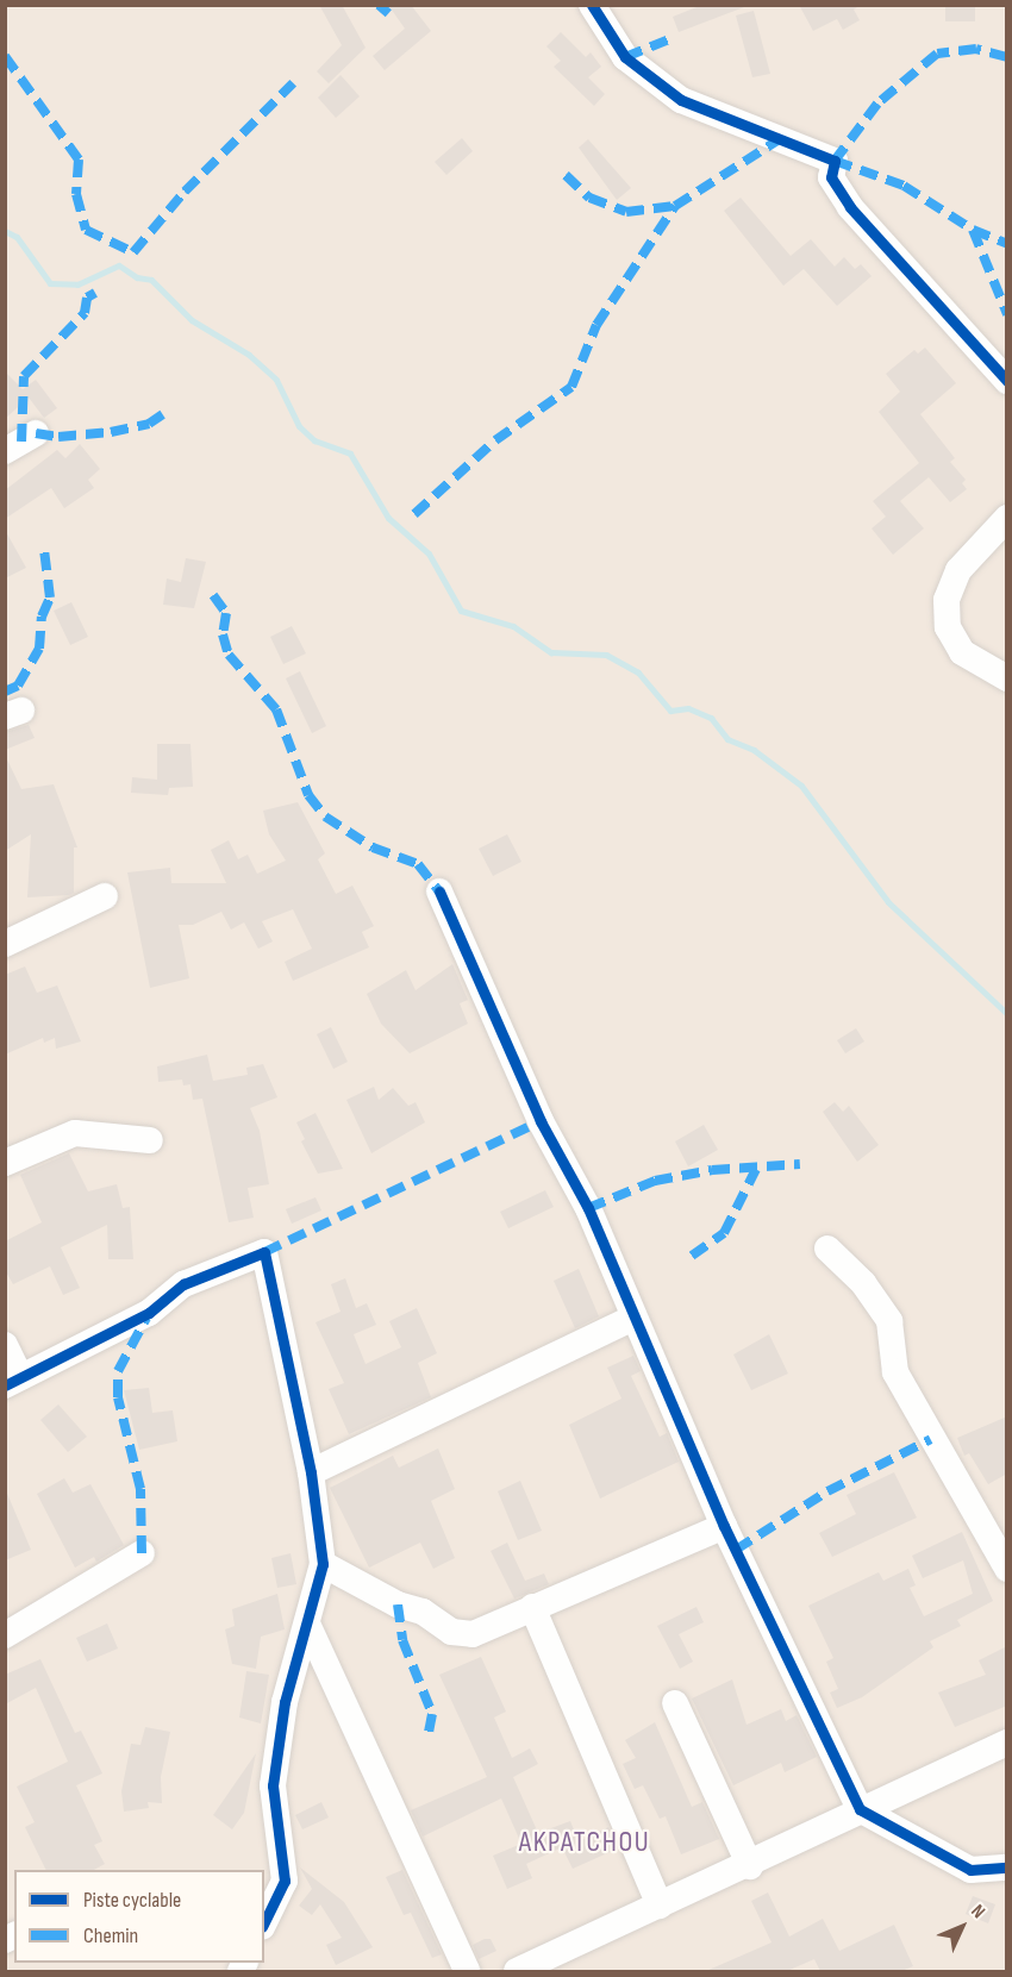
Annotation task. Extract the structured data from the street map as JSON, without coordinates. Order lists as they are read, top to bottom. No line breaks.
{"districts":["AKPATCHOU"],"legend":["Piste cyclable","Chemin"],"north":"top right"}
